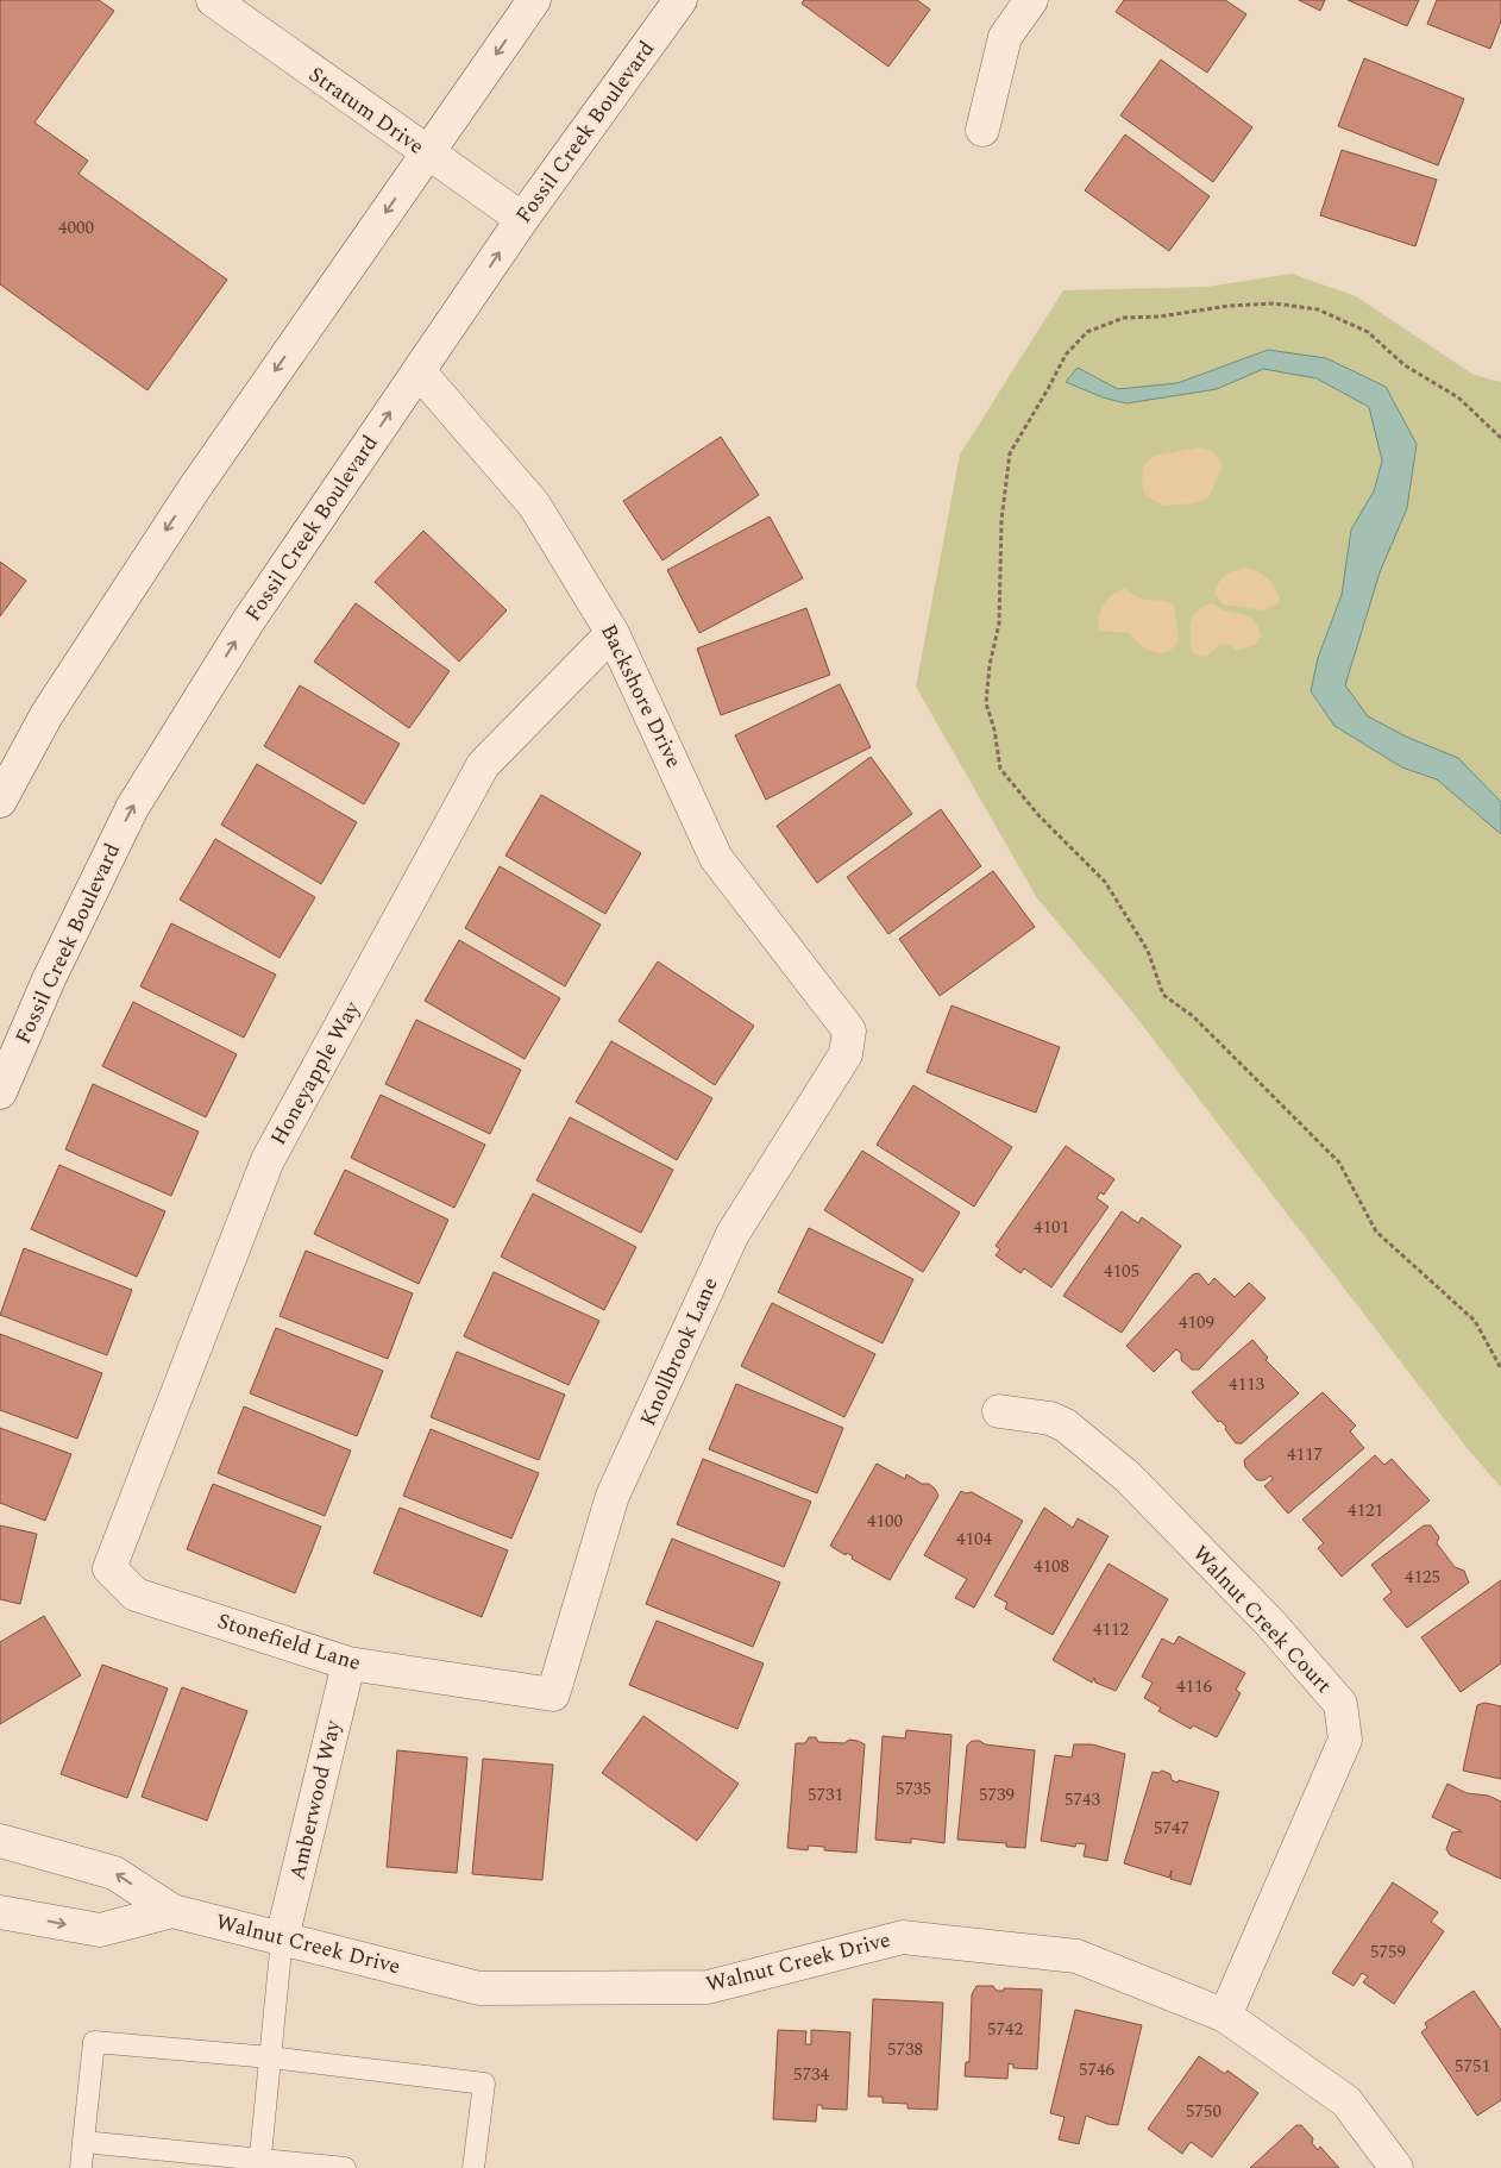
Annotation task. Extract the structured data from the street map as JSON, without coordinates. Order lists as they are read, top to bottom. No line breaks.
{"streets":{"street":["Stratum Drive","Fossil Creek Boulevard","Backshore Drive","Honeyapple Way","Knollbrook Lane","Walnut Creek Court","Stonefield Lane","Amberwood Way","Walnut Creek Drive"]},"crossings":[["Stratum Drive","Fossil Creek Boulevard"],["Fossil Creek Boulevard","Backshore Drive"],["Backshore Drive","Honeyapple Way"],["Backshore Drive","Knollbrook Lane"],["Honeyapple Way","Stonefield Lane"],["Knollbrook Lane","Stonefield Lane"],["Walnut Creek Court","Walnut Creek Drive"],["Stonefield Lane","Amberwood Way"],["Amberwood Way","Walnut Creek Drive"]],"house_numbers":["4000","4101","4105","4109","4113","4117","4121","4100","4104","4108","4125","4112","4116","5735","5731","5739","5743","5747","5759","5742","5738","5751","5746","5734","5750"]}
